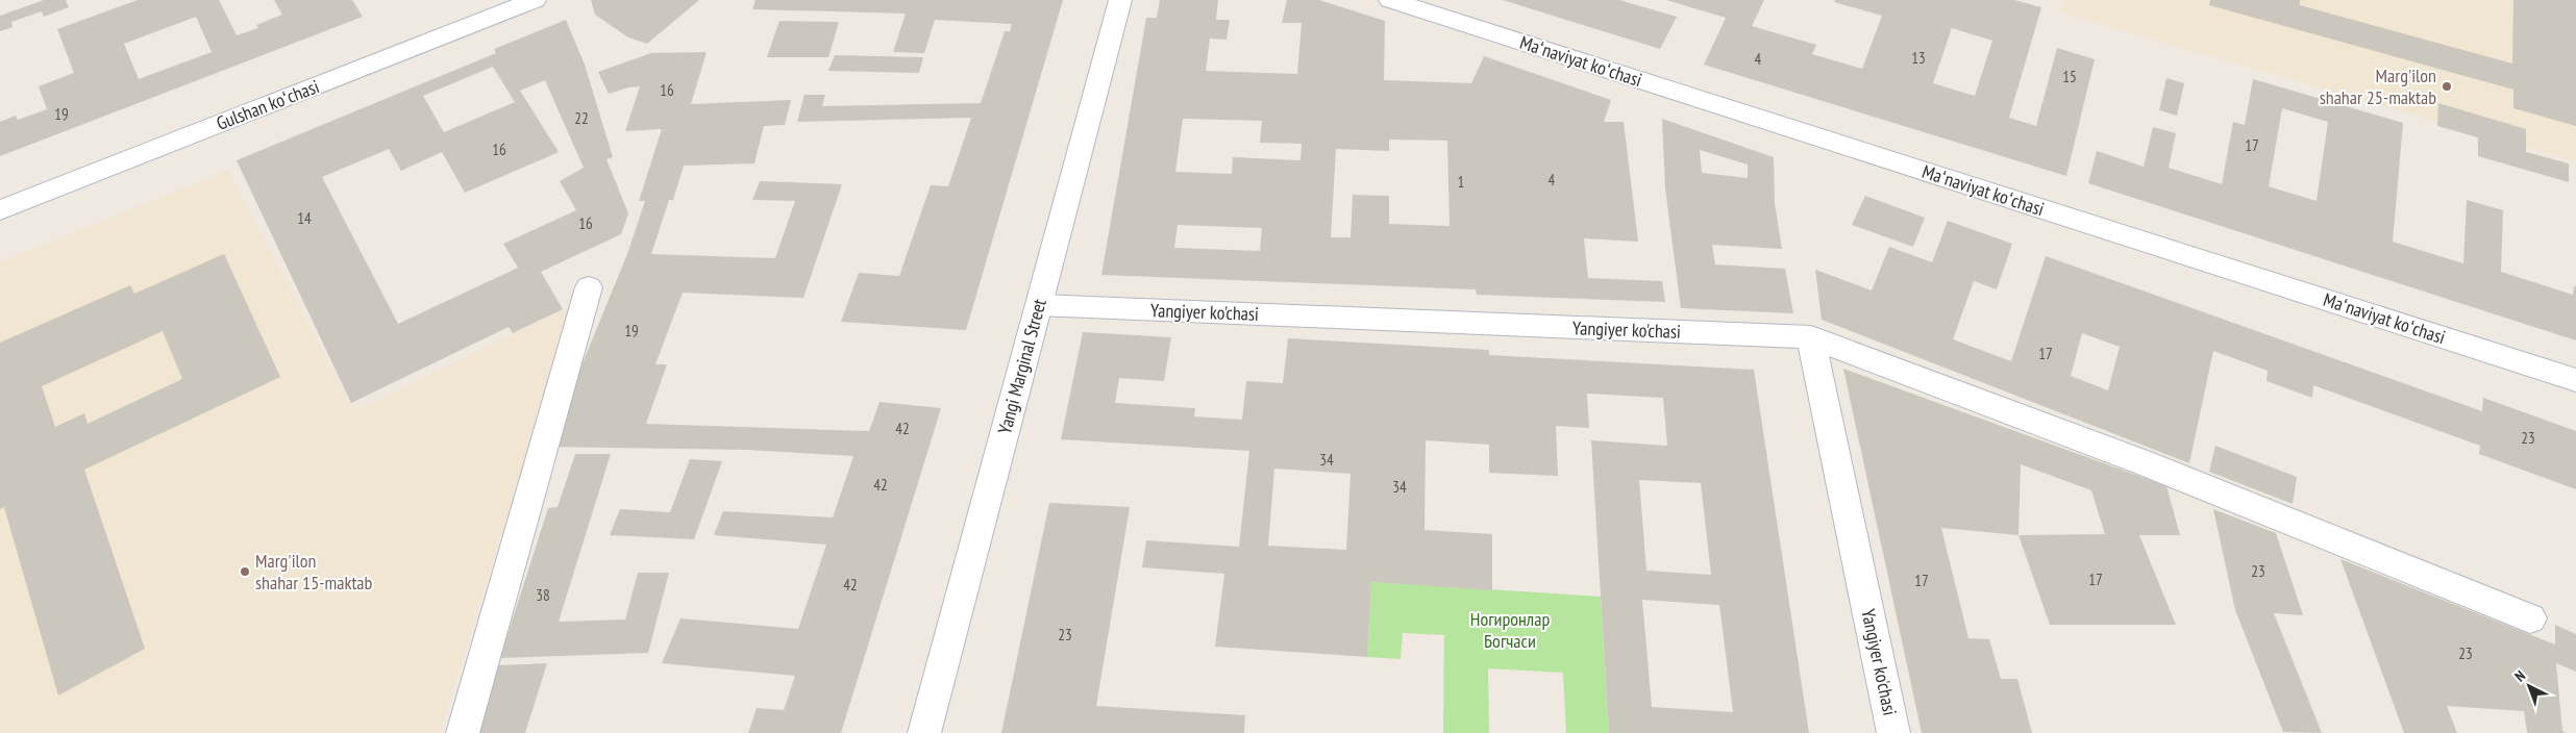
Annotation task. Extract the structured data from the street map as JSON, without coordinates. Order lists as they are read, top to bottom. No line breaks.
{"streets":{"street":["Maʻnaviyat koʻchasi","Gulshan koʻchasi","Yangiyer ko'chasi","Yangi Marginal Street"]},"crossings":[["Yangiyer ko'chasi","Yangi Marginal Street"]],"parks":["Ногиронлар Богчаси"],"places":["Marg'ilon shahar 25-maktab","Marg'ilon shahar 15-maktab"],"house_numbers":["13","4","15","16","19","22","17","16","4","1","14","16","19","17","42","23","34","42","34","23","17","17","42","38","23","23"],"north":"top left"}
